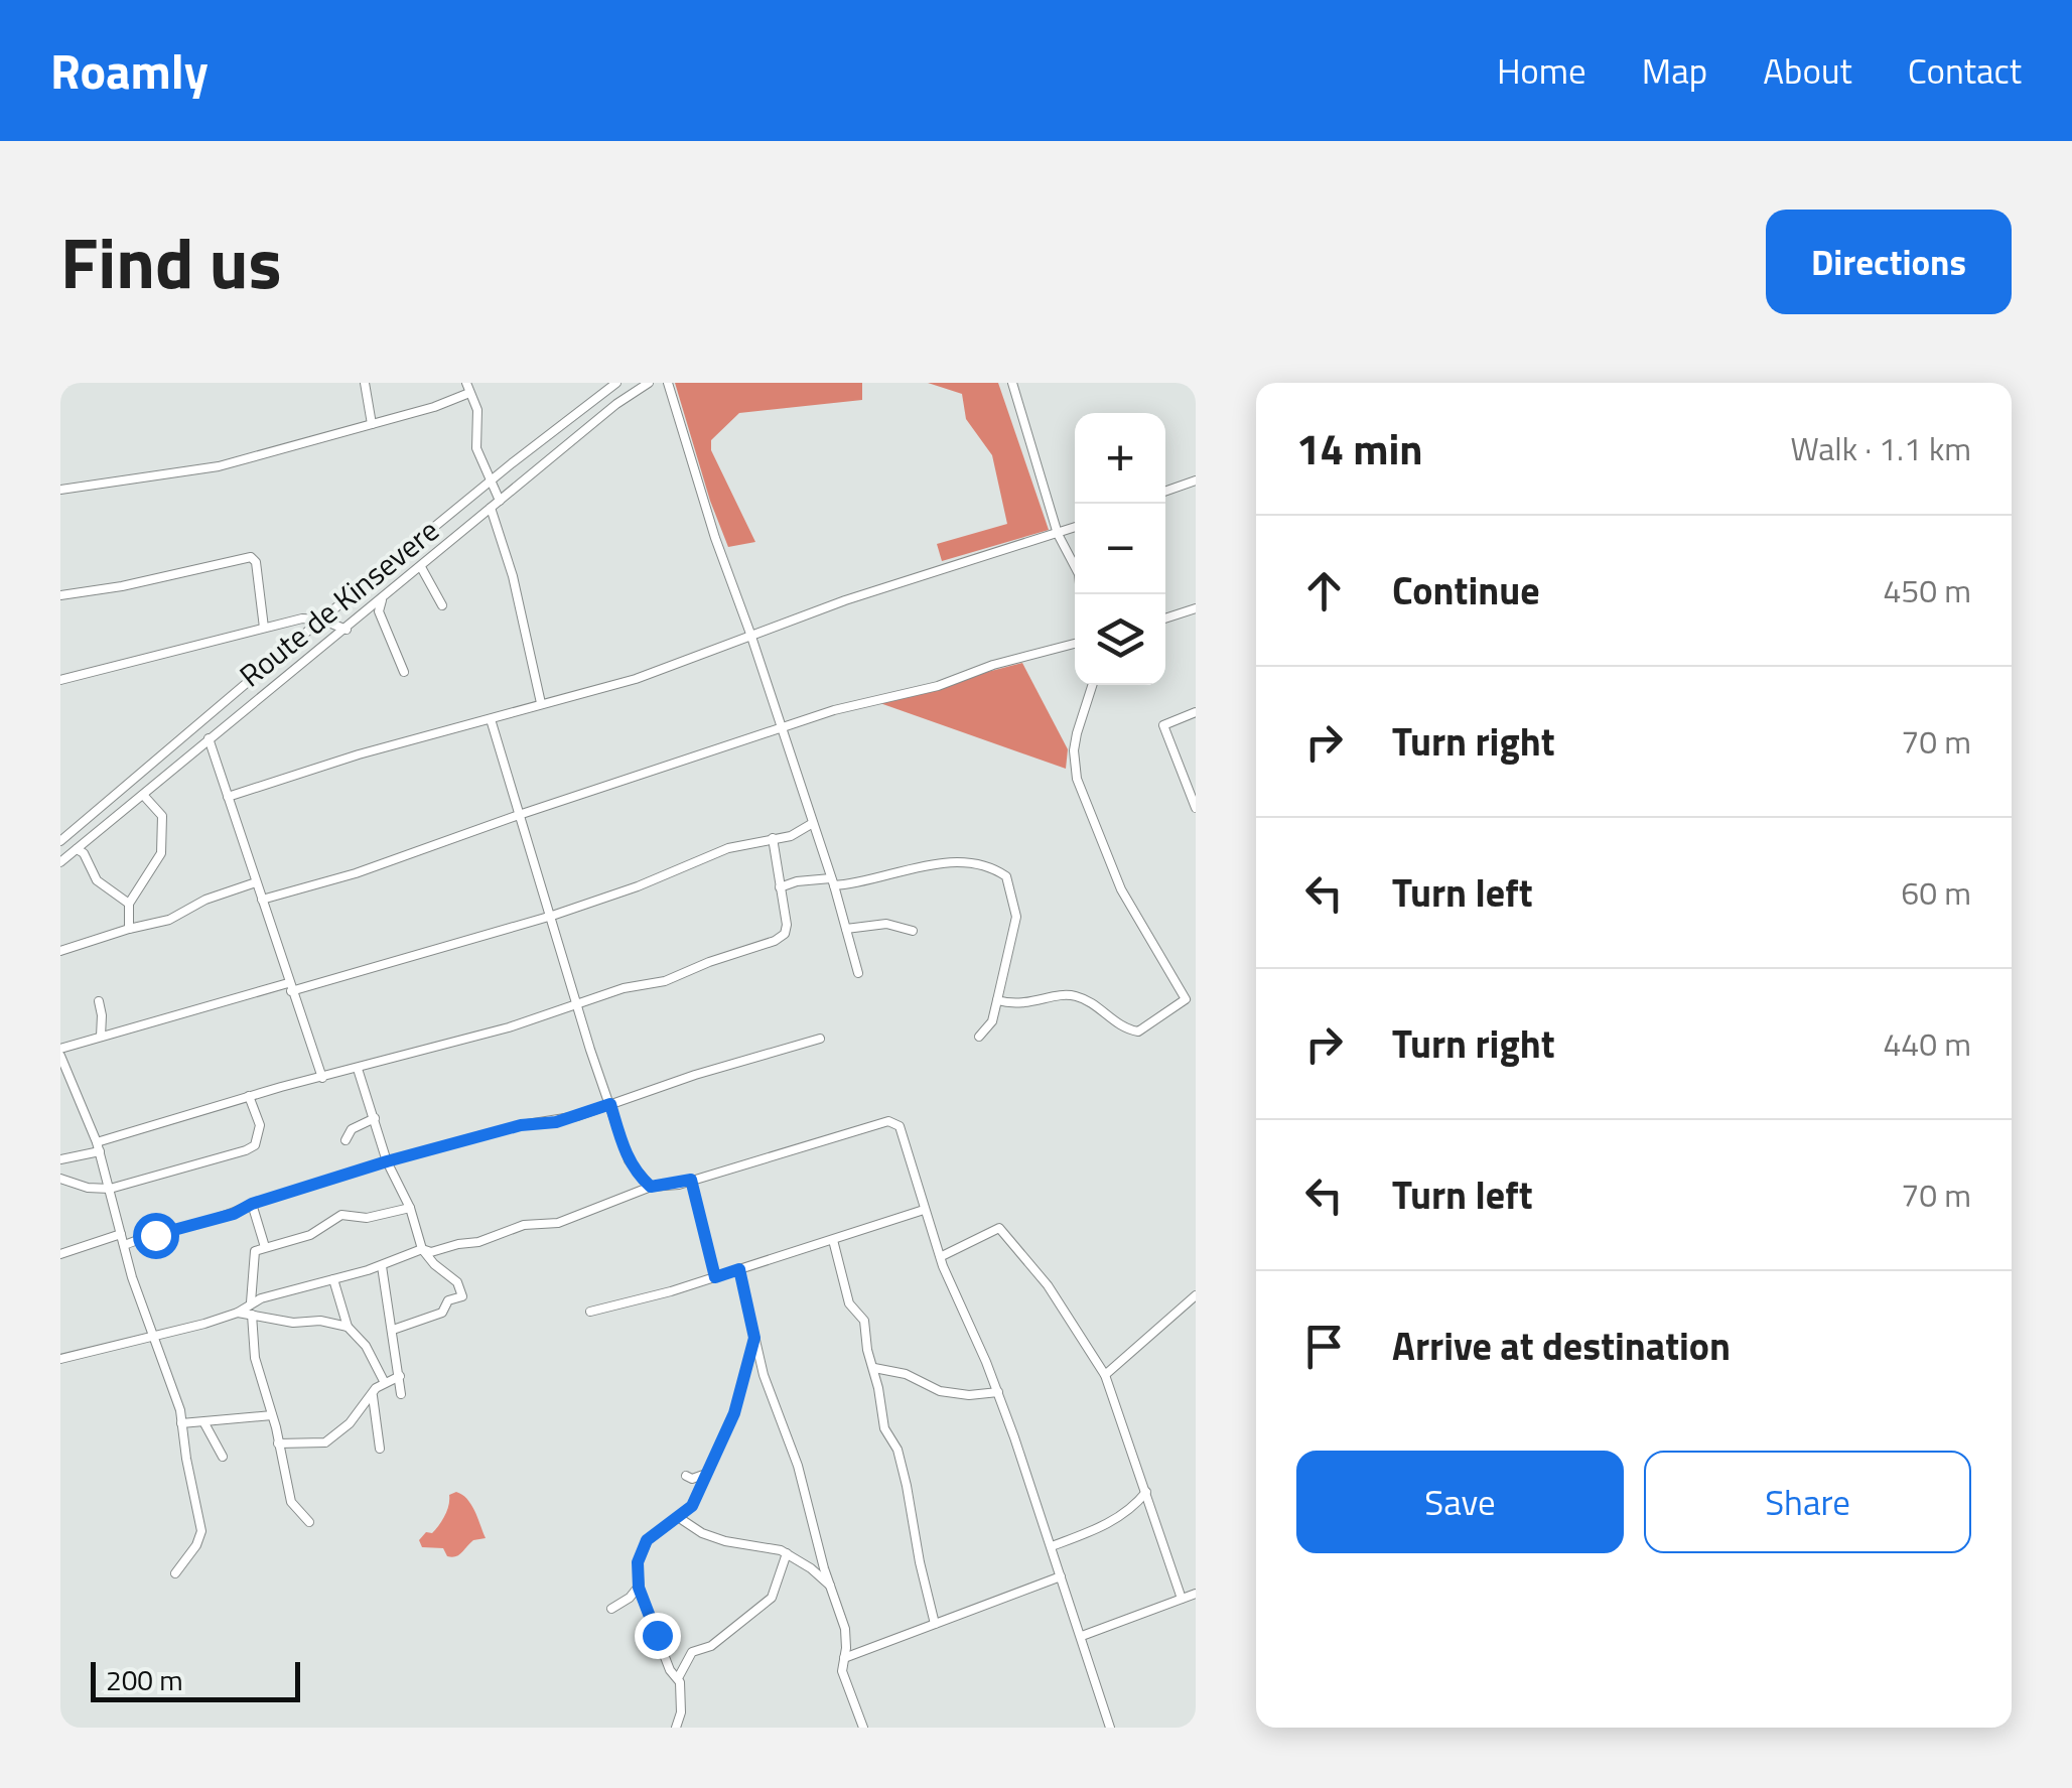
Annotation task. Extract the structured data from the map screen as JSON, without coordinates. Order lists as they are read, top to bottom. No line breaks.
{"streets":{"street":["Route de Kinsevere"]},"scale_bar":"200 m","page":{"header":"Roamly","nav":["Home","Map","About","Contact"],"title":"Find us","buttons":["Directions",["Save","Share"]],"heading":["14 min","Walk · 1.1 km"],"map_buttons":["+","−"],"list":[["Continue","450 m"],["Turn right","70 m"],["Turn left","60 m"],["Turn right","440 m"],["Turn left","70 m"],"Arrive at destination"],"scale":"200 m"}}
